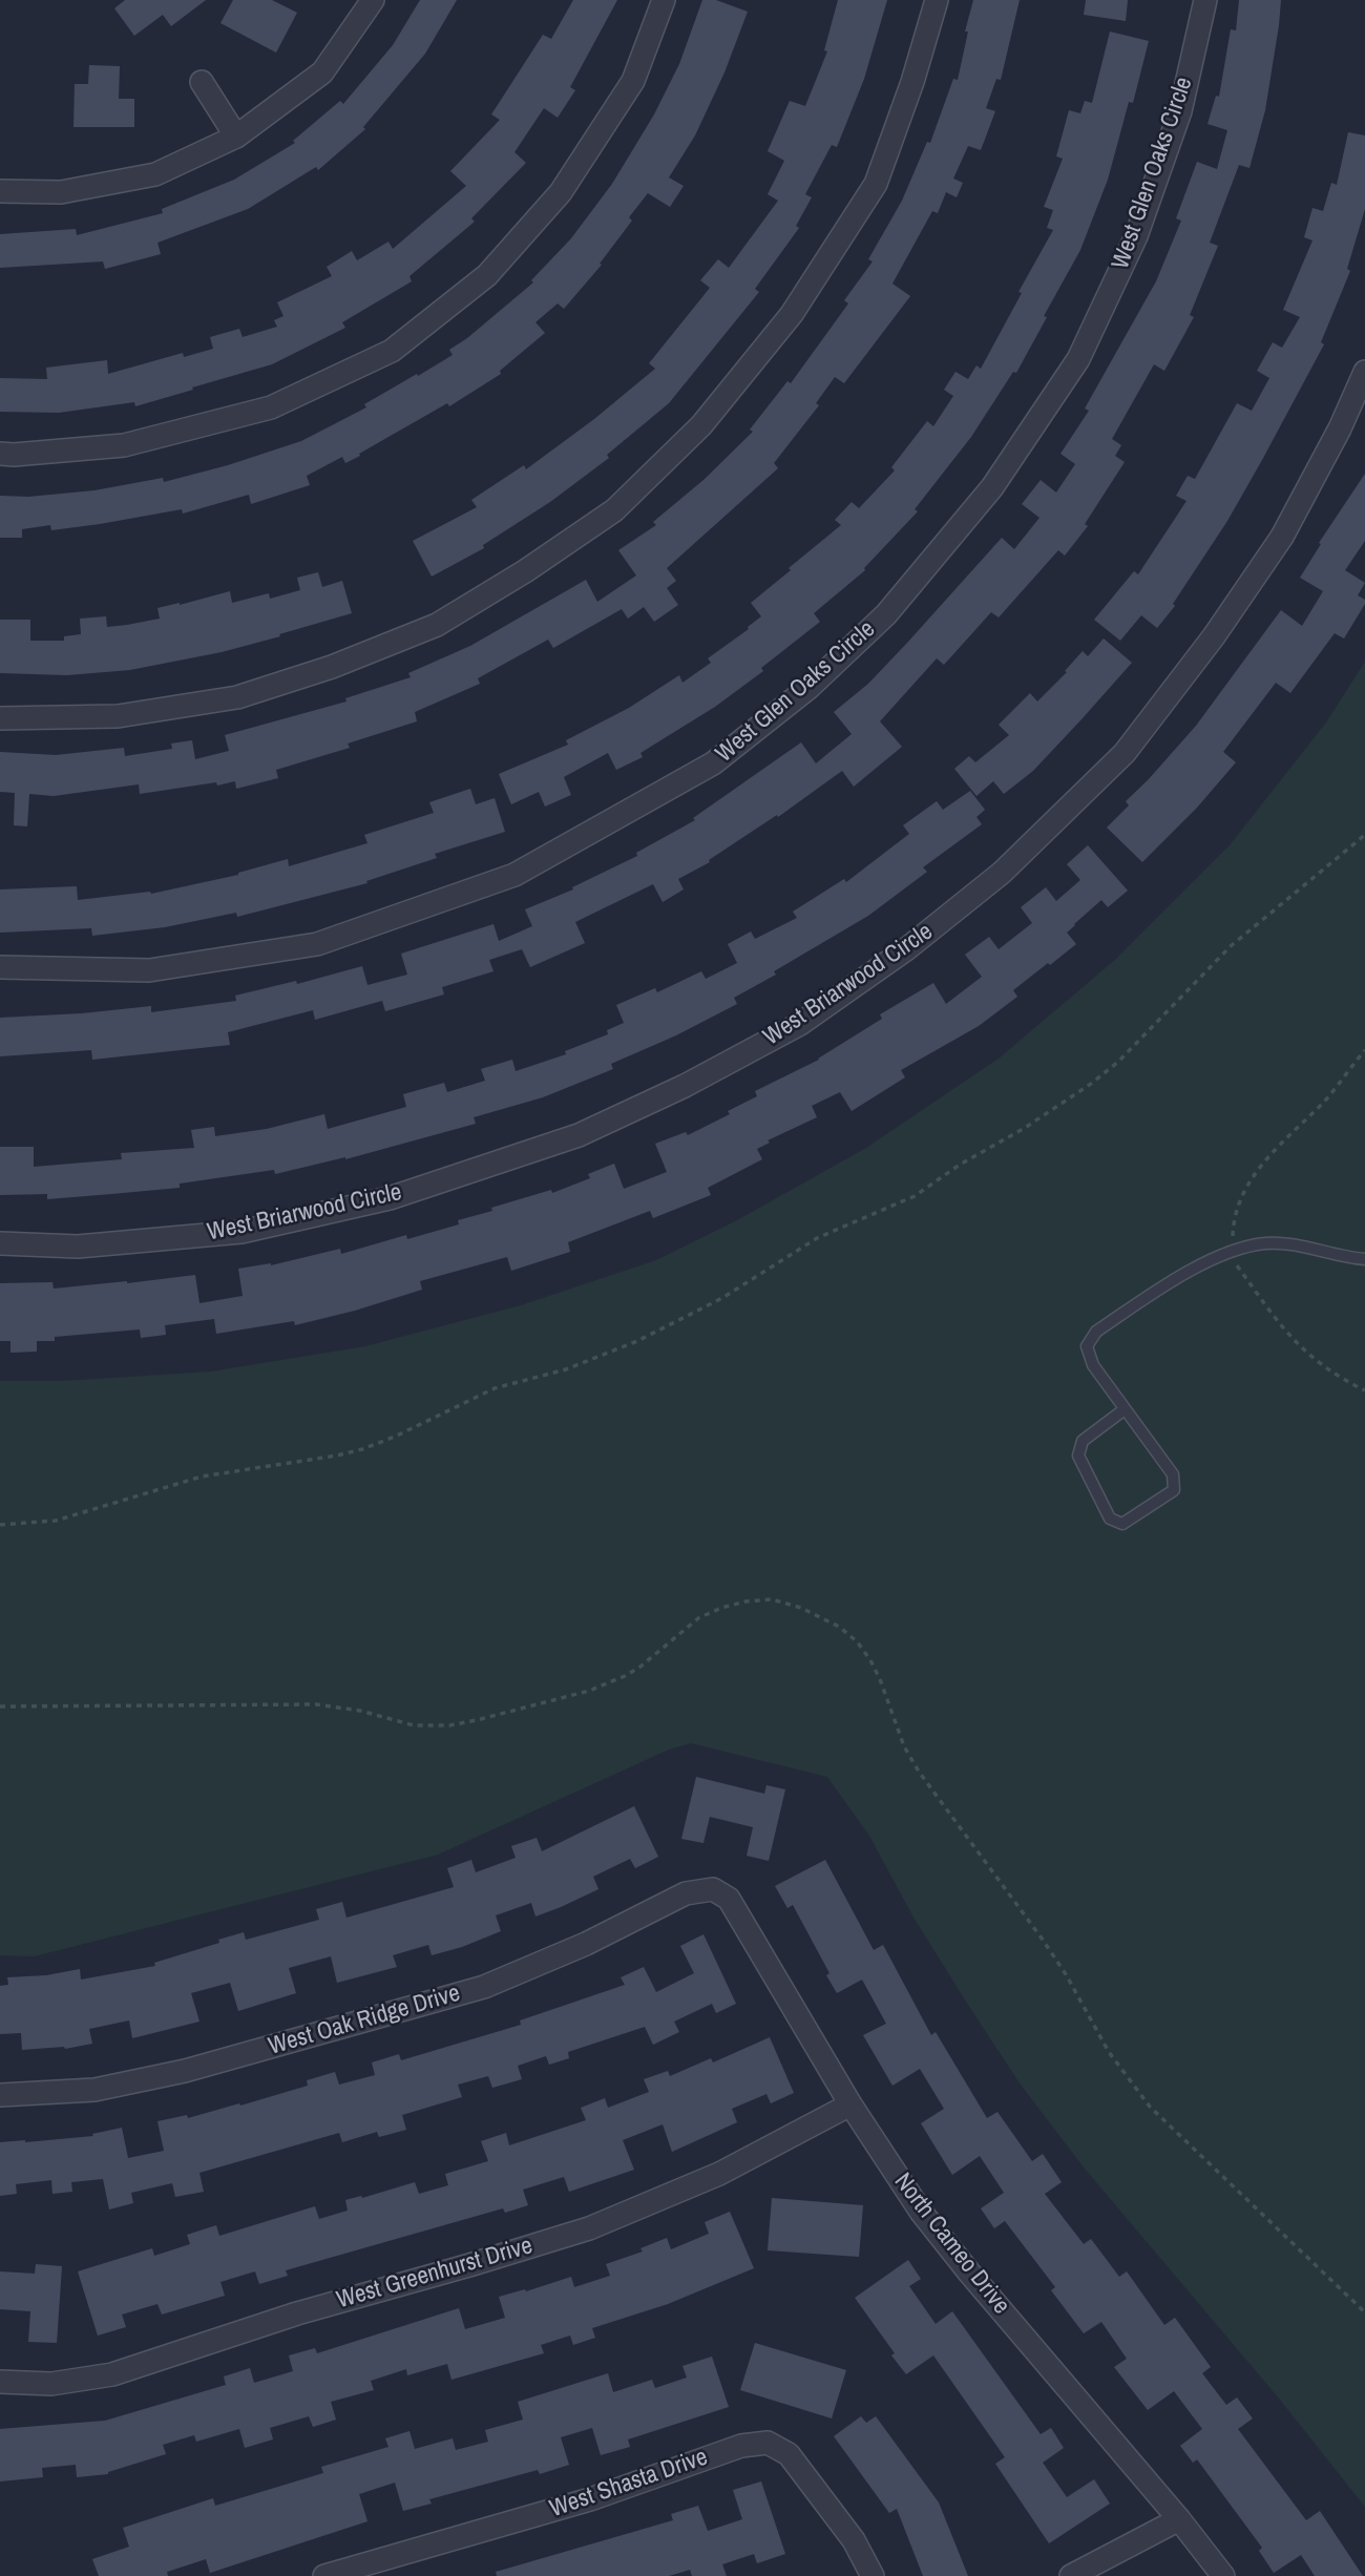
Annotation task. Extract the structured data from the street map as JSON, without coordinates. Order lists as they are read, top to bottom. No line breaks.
{"streets":{"street":["West Glen Oaks Circle","West Briarwood Circle","West Oak Ridge Drive","North Cameo Drive","West Greenhurst Drive","West Shasta Drive"]},"crossings":[["West Oak Ridge Drive","North Cameo Drive"],["North Cameo Drive","West Greenhurst Drive"]]}
